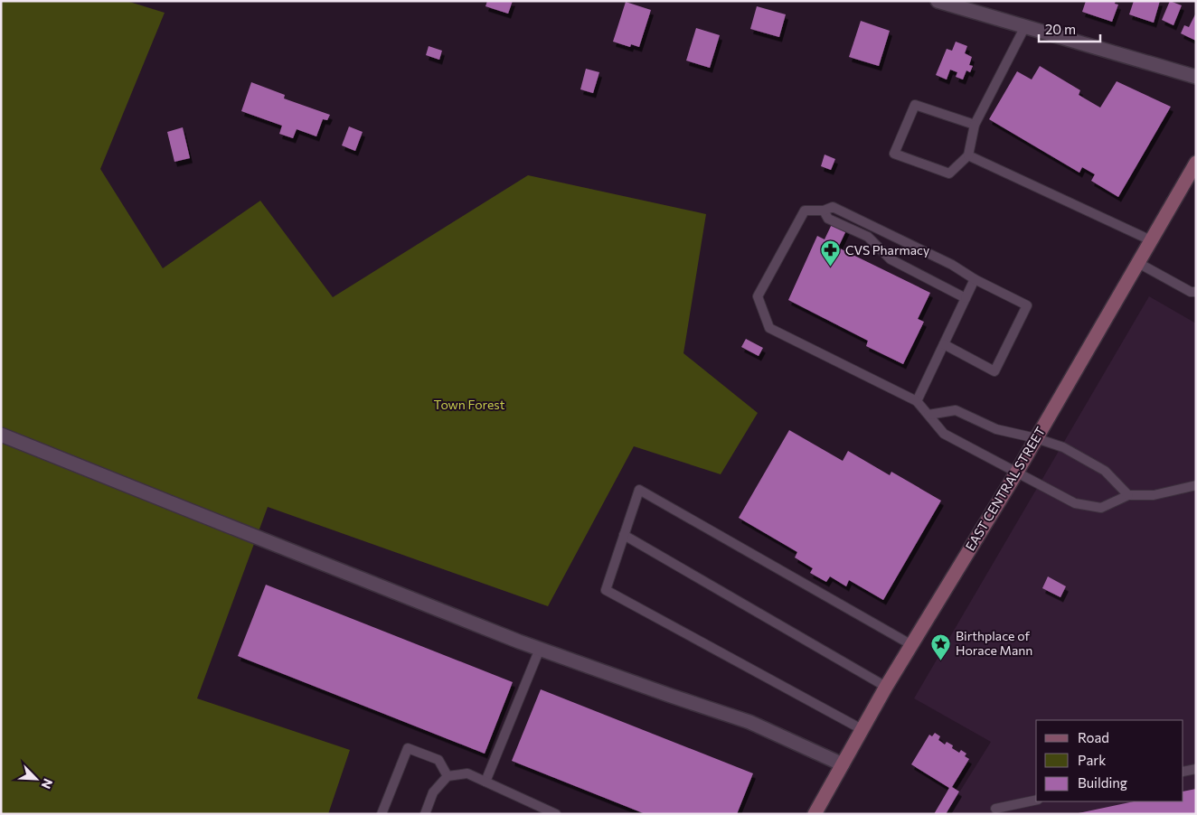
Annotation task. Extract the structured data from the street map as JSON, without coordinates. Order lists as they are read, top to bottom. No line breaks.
{"streets":{"main road":["EAST CENTRAL STREET"]},"parks":["Town Forest"],"places":{"pharmacy":["CVS Pharmacy"],"place":["Birthplace of Horace Mann"]},"legend":["Road","Park","Building"],"scale_bar":"20 m","north":"bottom right"}
